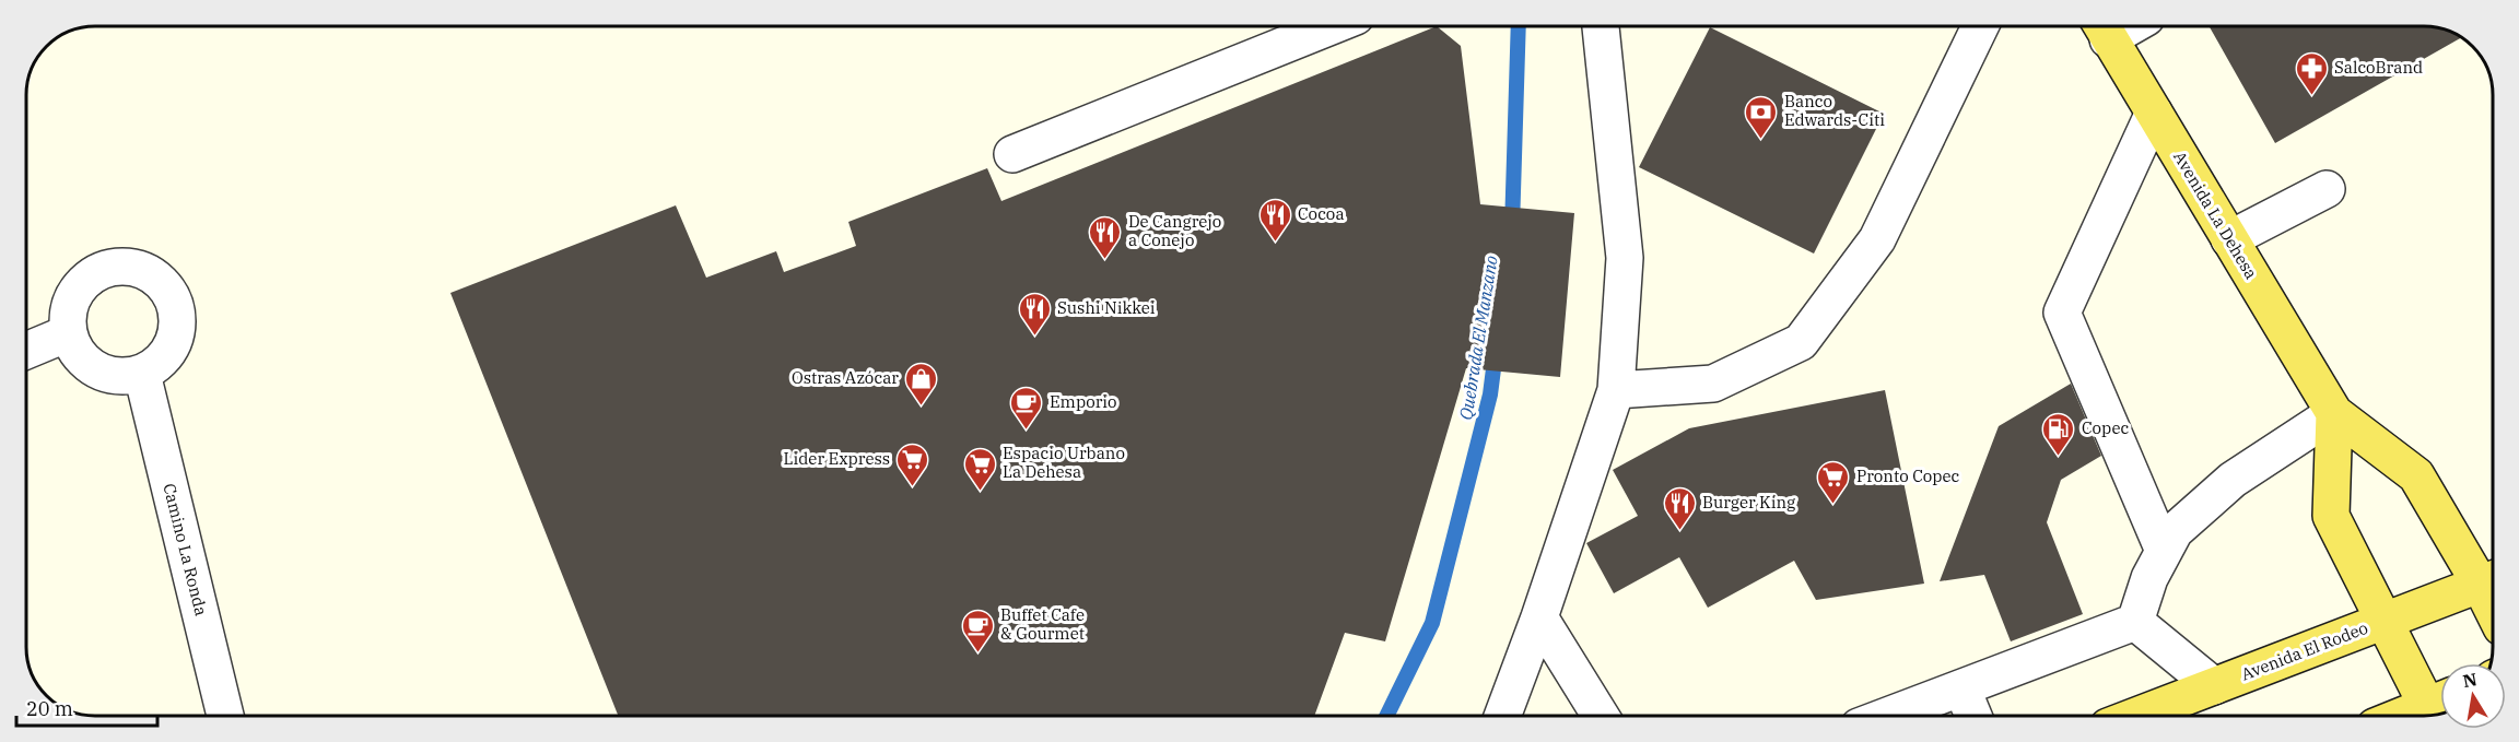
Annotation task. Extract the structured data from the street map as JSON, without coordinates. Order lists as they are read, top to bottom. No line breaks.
{"streets":{"main road":["Avenida La Dehesa","Avenida El Rodeo"],"street":["Camino La Ronda"]},"crossings":[["Avenida La Dehesa","Avenida El Rodeo"]],"water":["Quebrada El Manzano"],"places":{"pharmacy":["SalcoBrand"],"bank":["Banco Edwards-Citi"],"restaurant":["Cocoa","De Cangrejo a Conejo","Sushi Nikkei","Burger King"],"shop":["Ostras Azócar"],"cafe":["Emporio","Buffet Cafe & Gourmet"],"fuel station":["Copec"],"supermarket":["Lider Express","Espacio Urbano La Dehesa","Pronto Copec"]},"scale_bar":"20 m","north":"top"}
